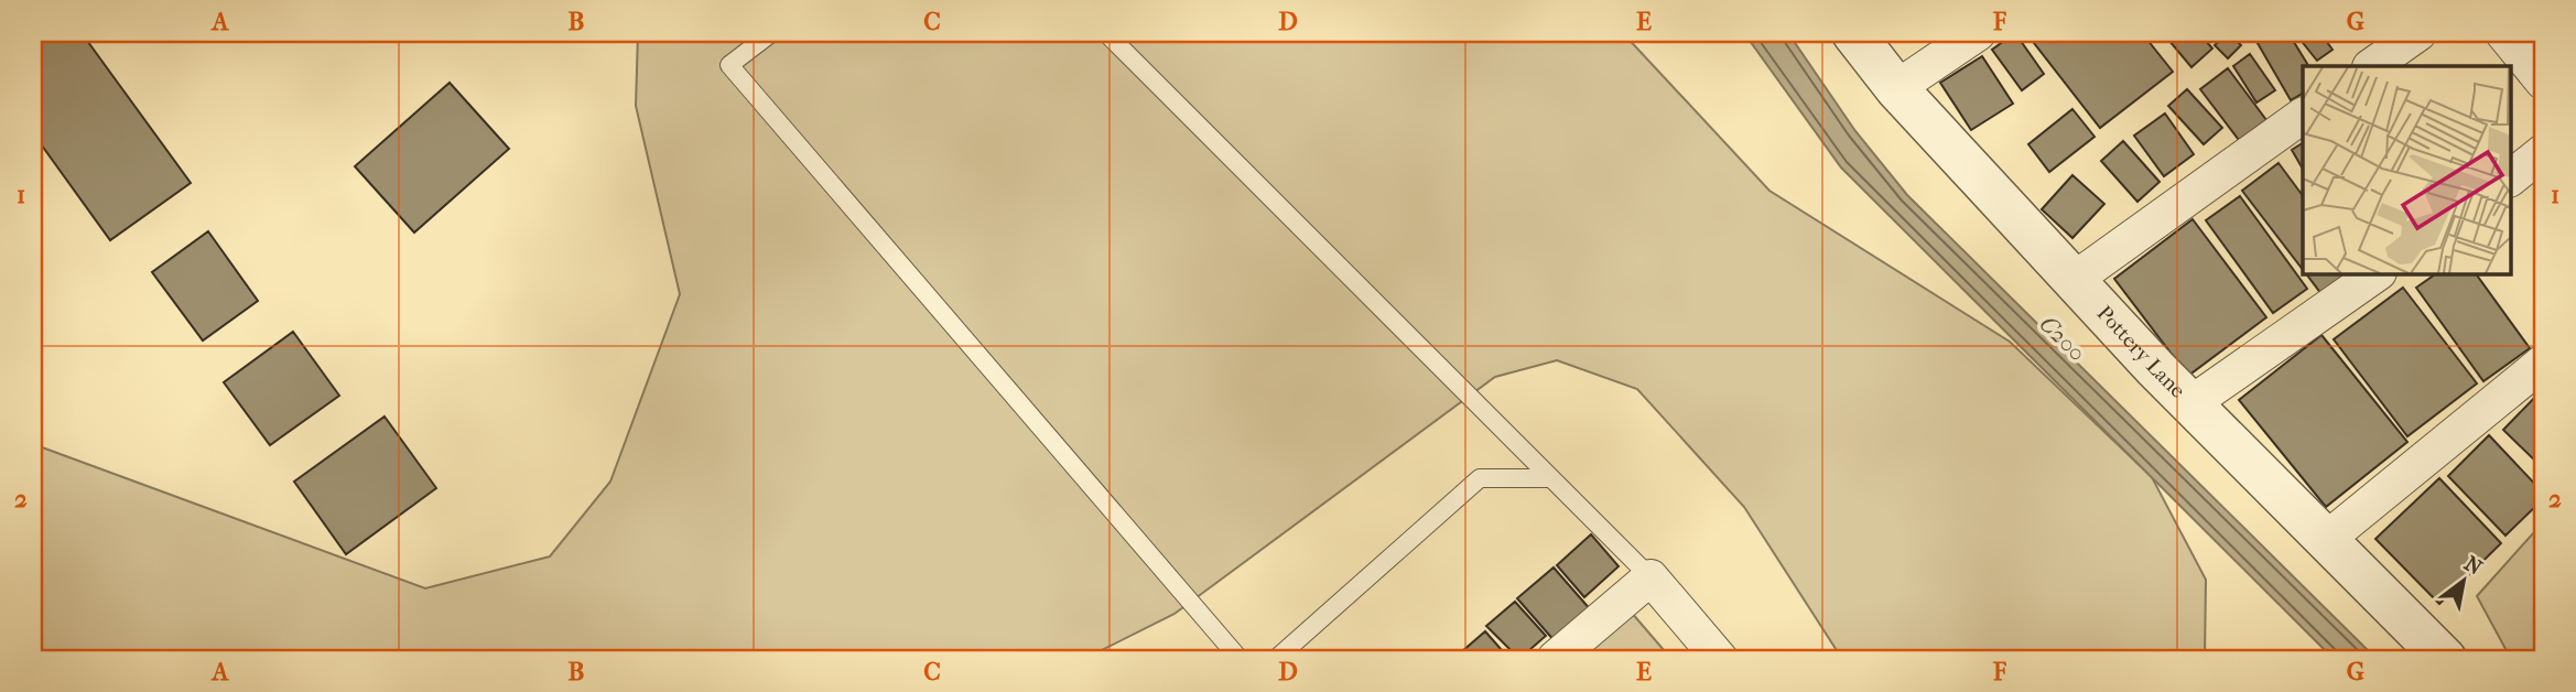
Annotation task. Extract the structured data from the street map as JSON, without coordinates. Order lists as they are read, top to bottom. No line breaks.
{"streets":{"street":["Pottery Lane"]},"water":["C200"],"north":"top right","grid":{"columns":["A","B","C","D","E","F","G"],"rows":["1","2"]}}
